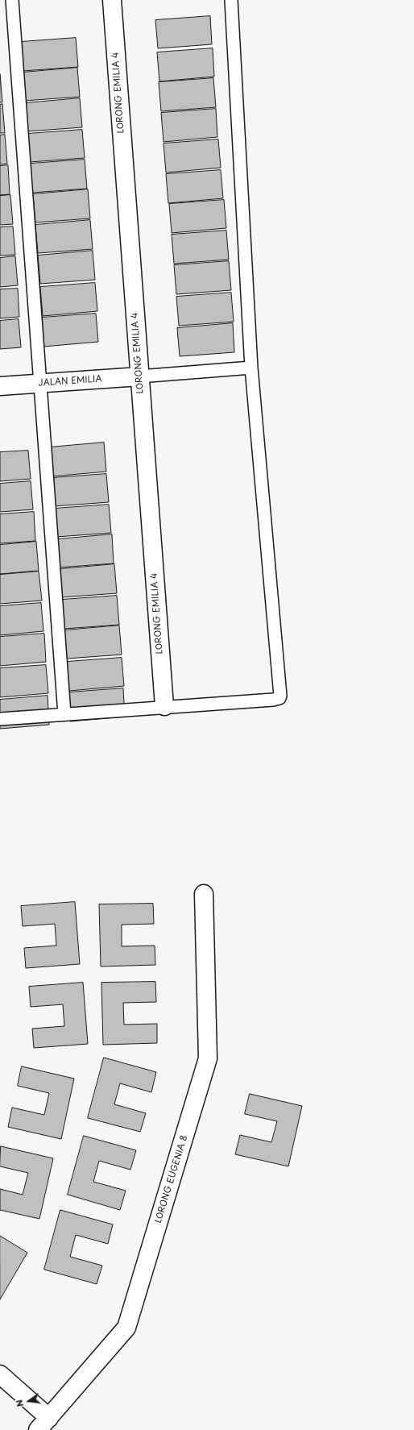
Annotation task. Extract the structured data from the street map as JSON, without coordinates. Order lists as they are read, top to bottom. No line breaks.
{"streets":{"street":["LORONG EMILIA 4","JALAN EMILIA","LORONG EUGENIA 8"]},"crossings":[["LORONG EMILIA 4","JALAN EMILIA"]],"north":"left"}
